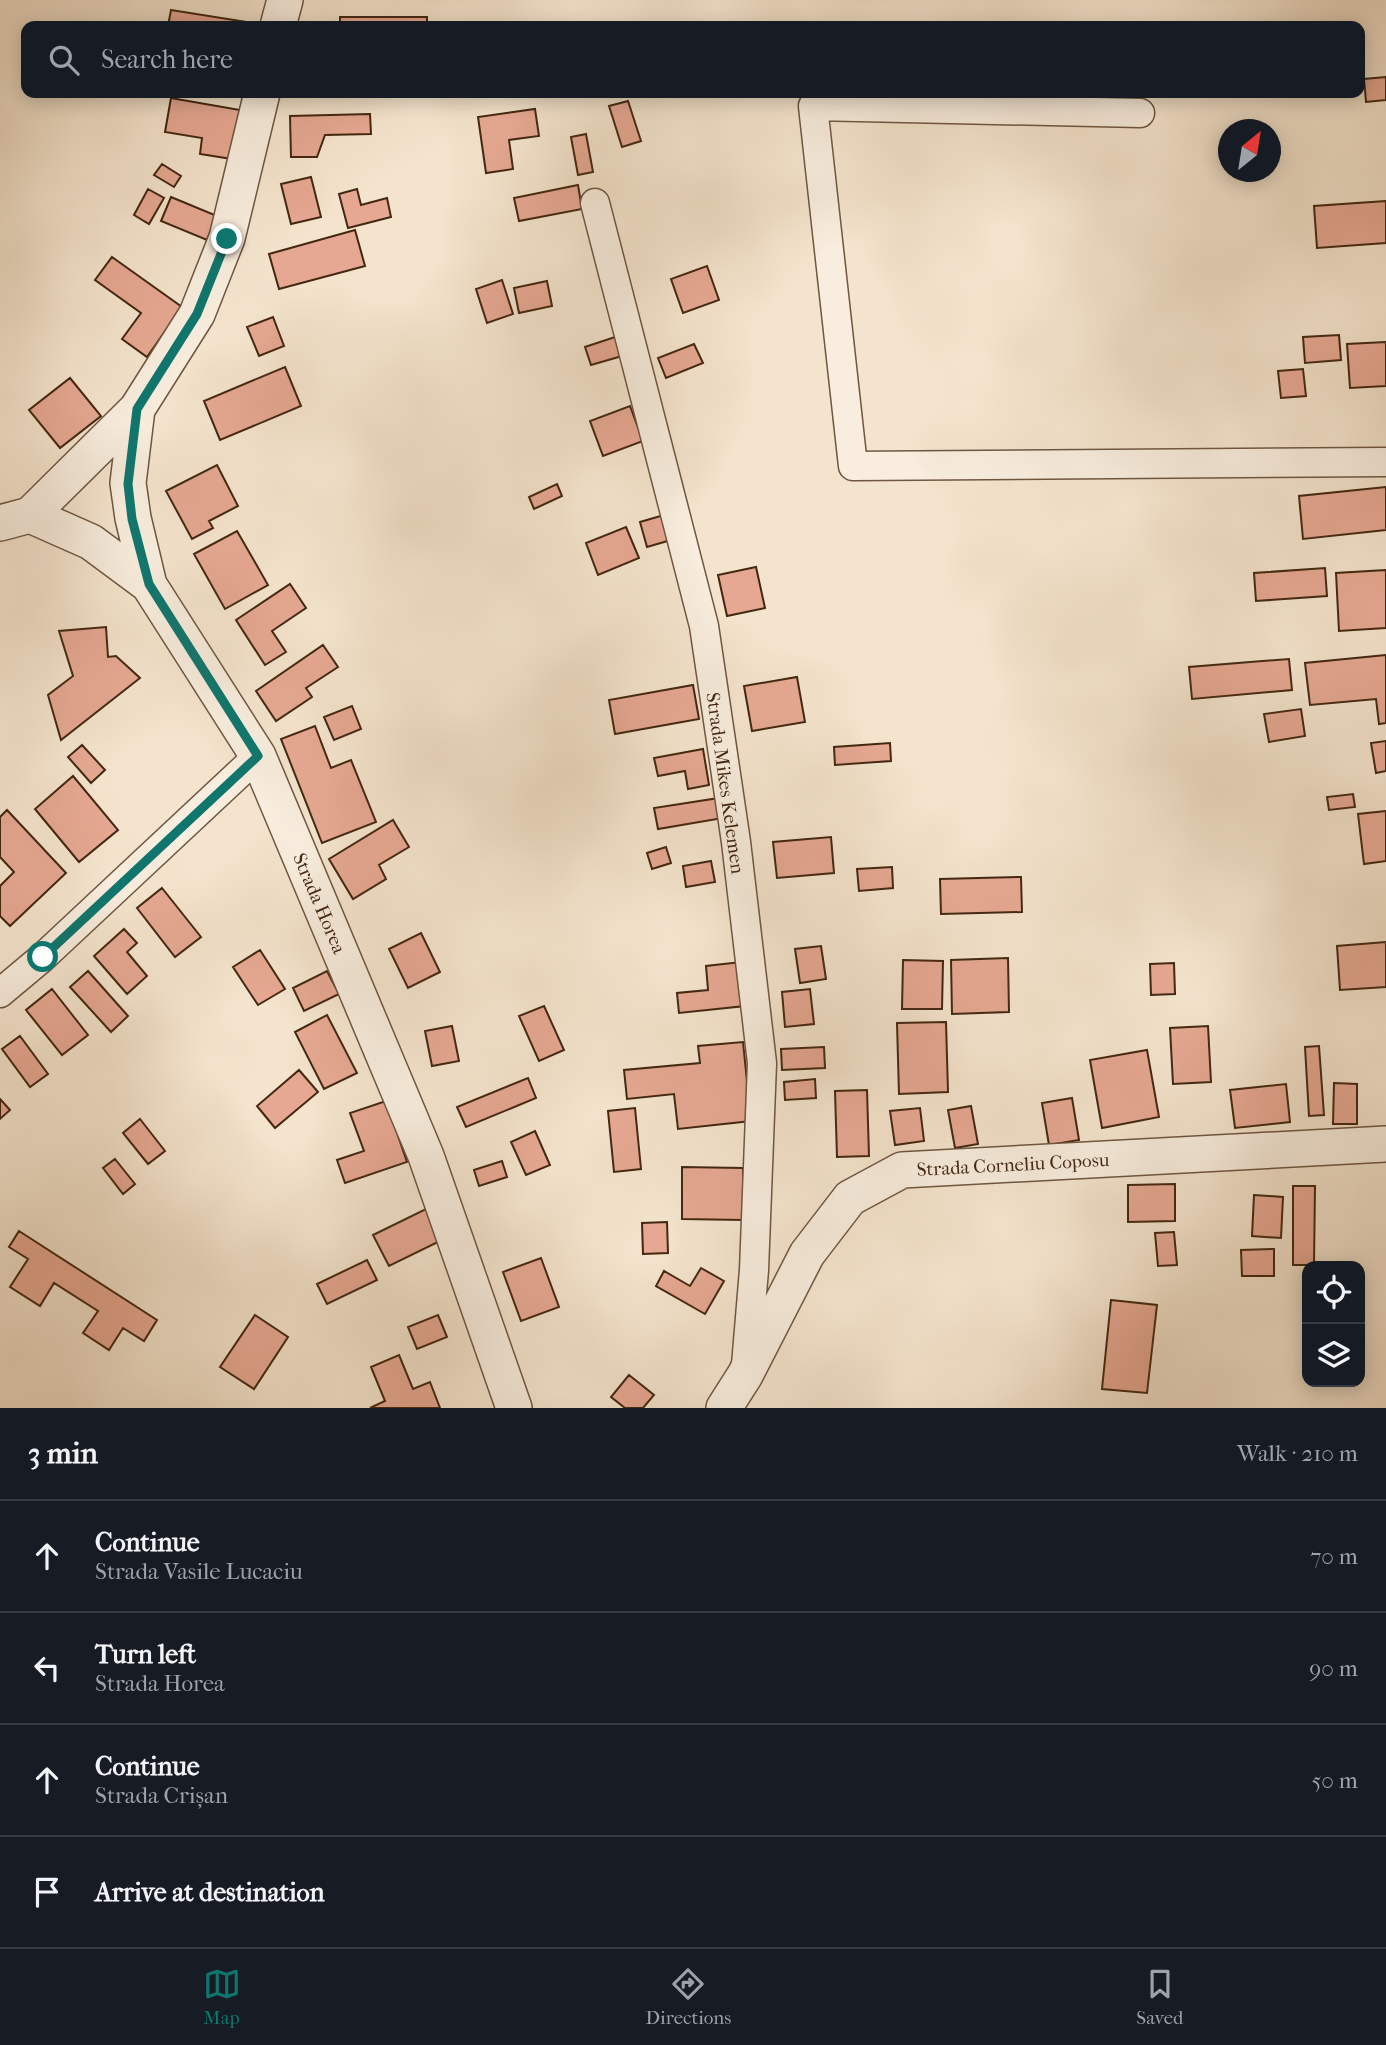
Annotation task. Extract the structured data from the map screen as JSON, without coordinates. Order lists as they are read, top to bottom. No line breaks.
{"streets":{"street":["Strada Mikes Kelemen","Strada Horea","Strada Corneliu Coposu"]},"crossings":[["Strada Mikes Kelemen","Strada Corneliu Coposu"]],"north":"top right","page":{"search":"Search here","heading":["3 min","Walk · 210 m"],"list":[["Continue","Strada Vasile Lucaciu","70 m"],["Turn left","Strada Horea","90 m"],["Continue","Strada Crișan","50 m"],"Arrive at destination"],"nav":["Map","Directions","Saved"]}}
